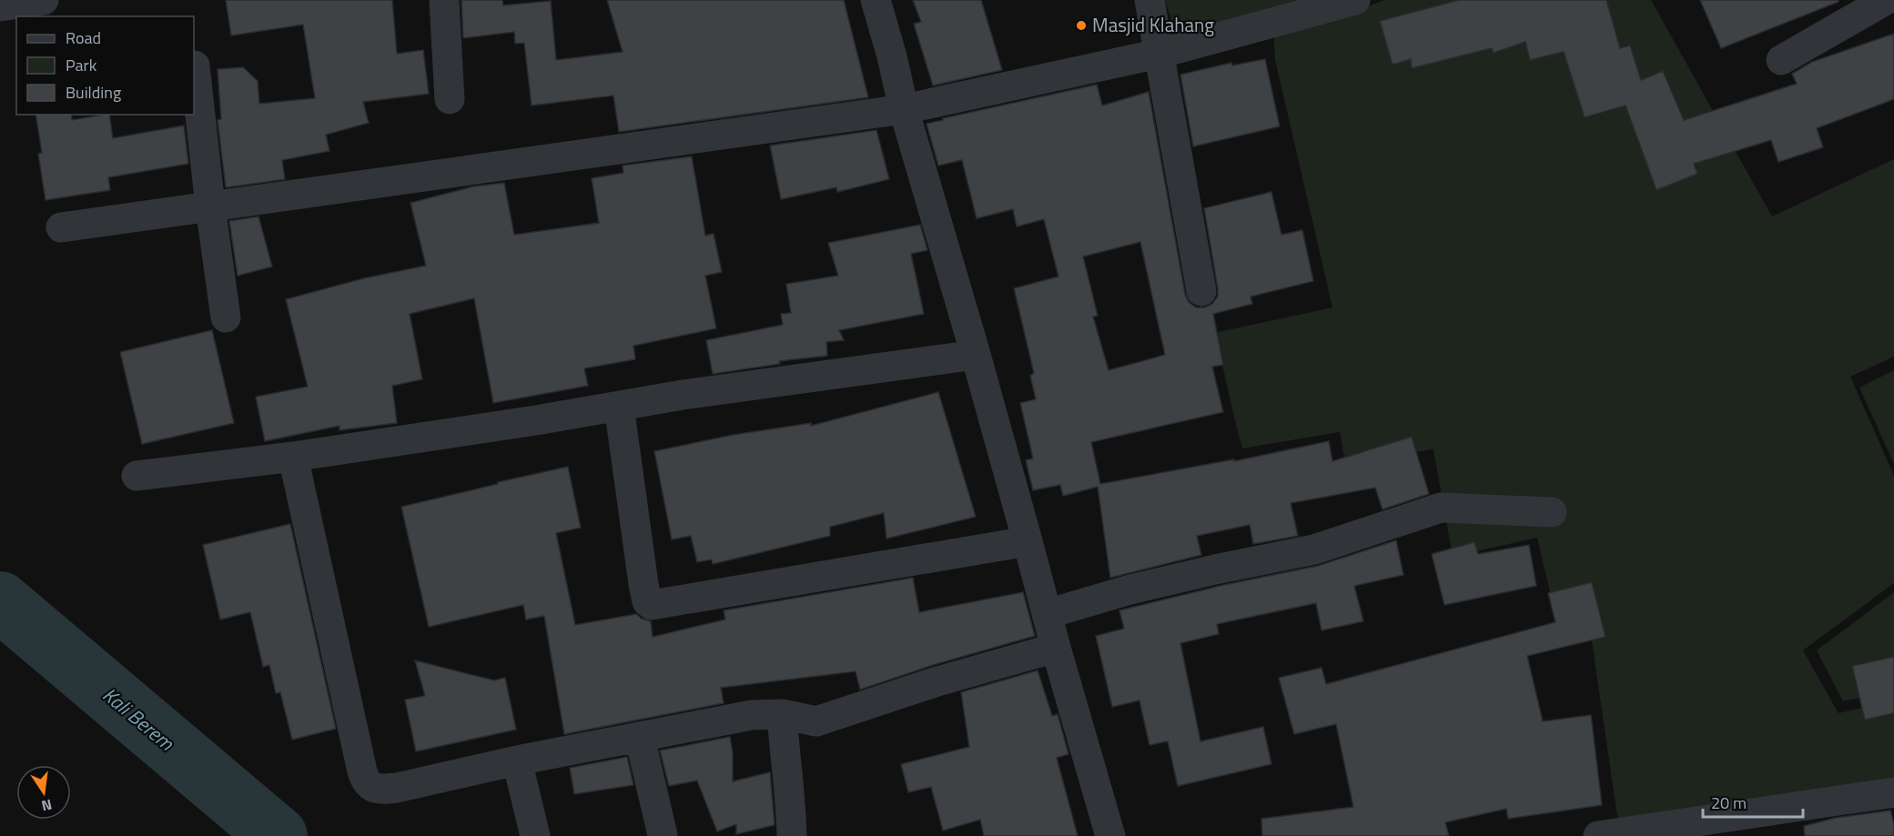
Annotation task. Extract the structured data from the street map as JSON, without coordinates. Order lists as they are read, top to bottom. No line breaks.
{"water":["Kali Berem"],"places":["Masjid Klahang"],"legend":["Road","Park","Building"],"scale_bar":"20 m","north":"bottom"}
